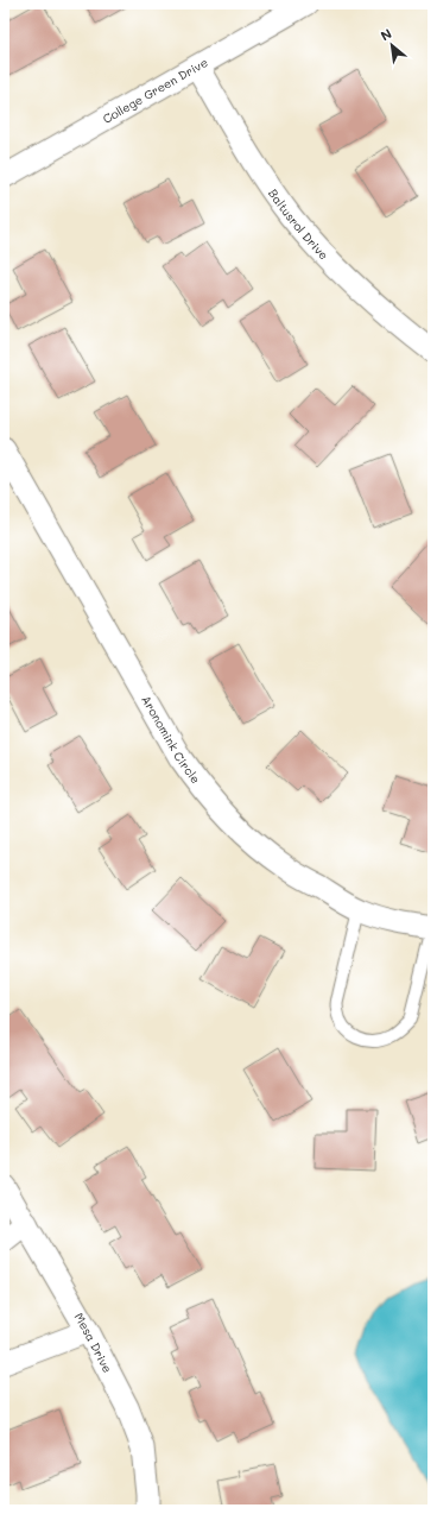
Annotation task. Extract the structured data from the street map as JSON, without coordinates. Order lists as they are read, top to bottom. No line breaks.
{"streets":{"street":["College Green Drive","Baltusrol Drive","Aronomink Circle","Mesa Drive"]},"crossings":[["College Green Drive","Baltusrol Drive"]],"north":"top left"}
